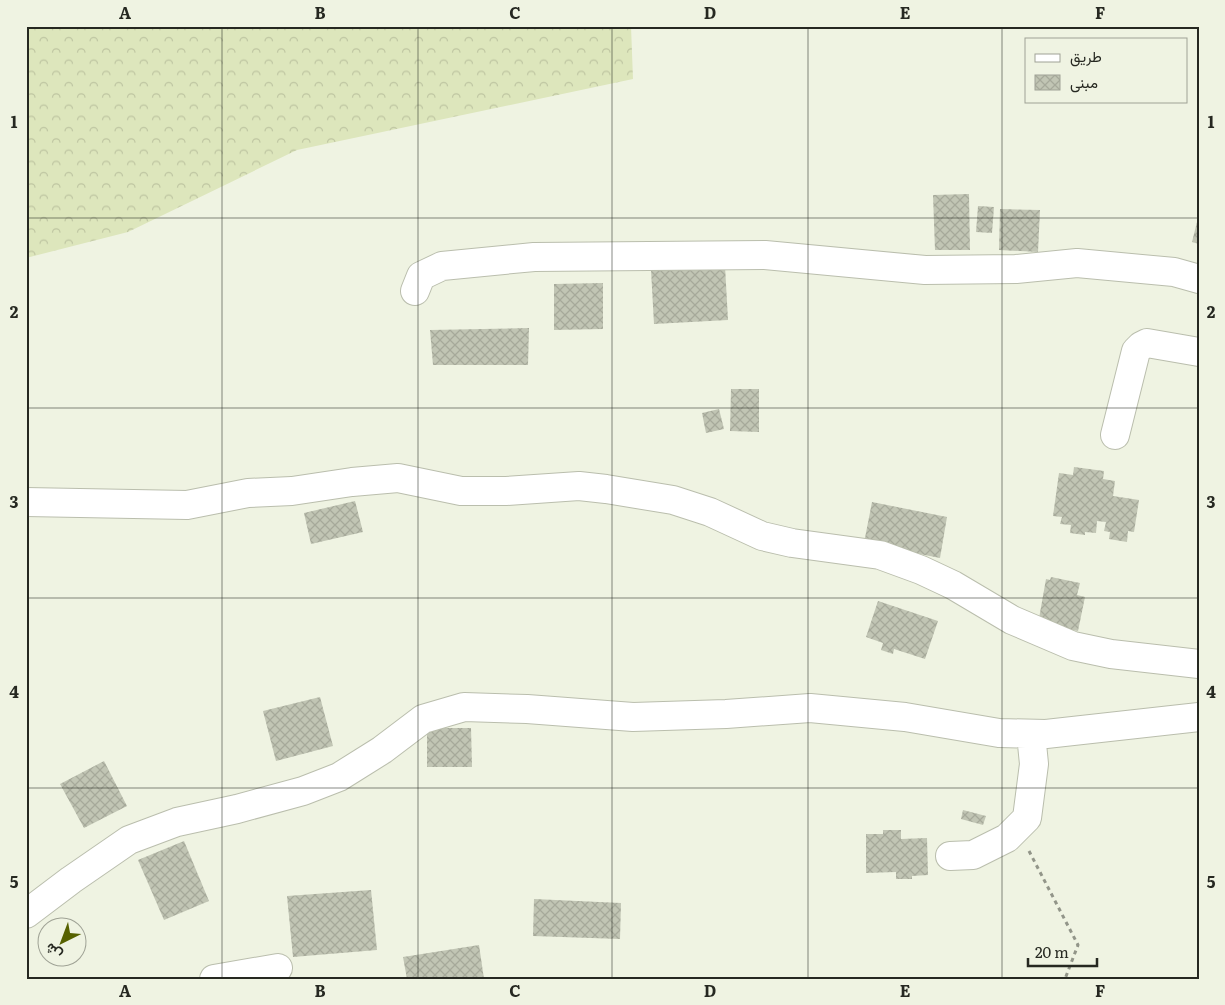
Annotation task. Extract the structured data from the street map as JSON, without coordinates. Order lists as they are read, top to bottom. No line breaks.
{"legend":["طريق","مبنى"],"scale_bar":"20 m","north":"bottom left","grid":{"columns":["A","B","C","D","E","F"],"rows":["1","2","3","4","5"]}}
